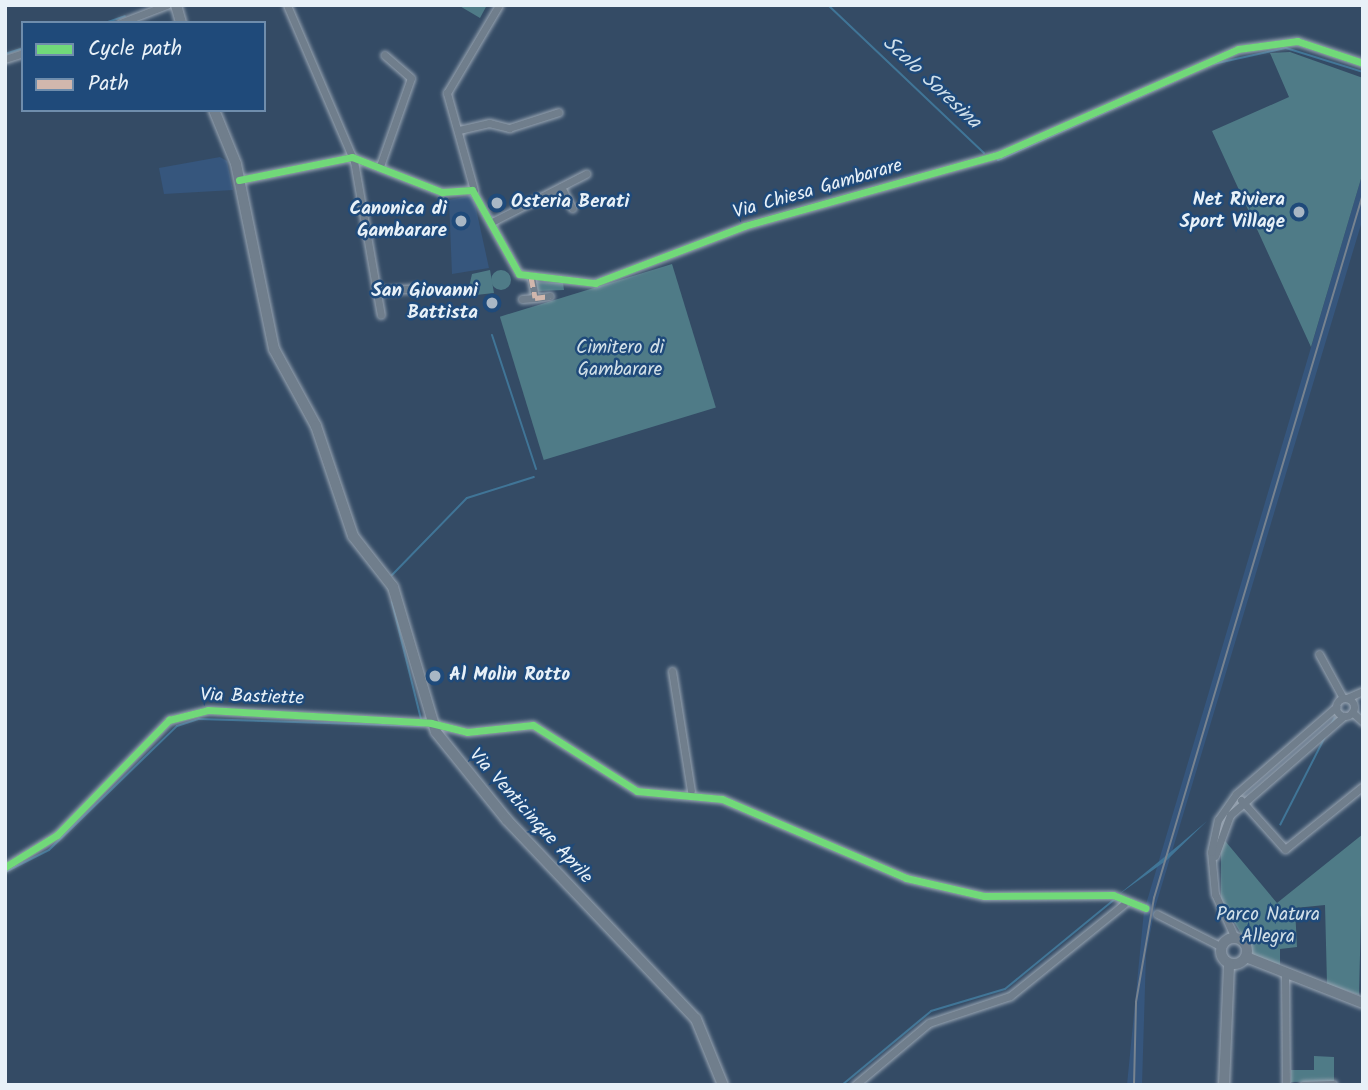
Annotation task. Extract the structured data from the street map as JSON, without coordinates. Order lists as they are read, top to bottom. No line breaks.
{"streets":{"street":["Via Chiesa Gambarare","Via Bastiette","Via Venticinque Aprile"]},"crossings":[["Via Bastiette","Via Venticinque Aprile"]],"water":["Scolo Soresina"],"parks":["Cimitero di Gambarare","Parco Natura Allegra"],"places":["Osteria Berati","Net Riviera Sport Village","Canonica di Gambarare","San Giovanni Battista","Al Molin Rotto"],"legend":["Cycle path","Path"]}
